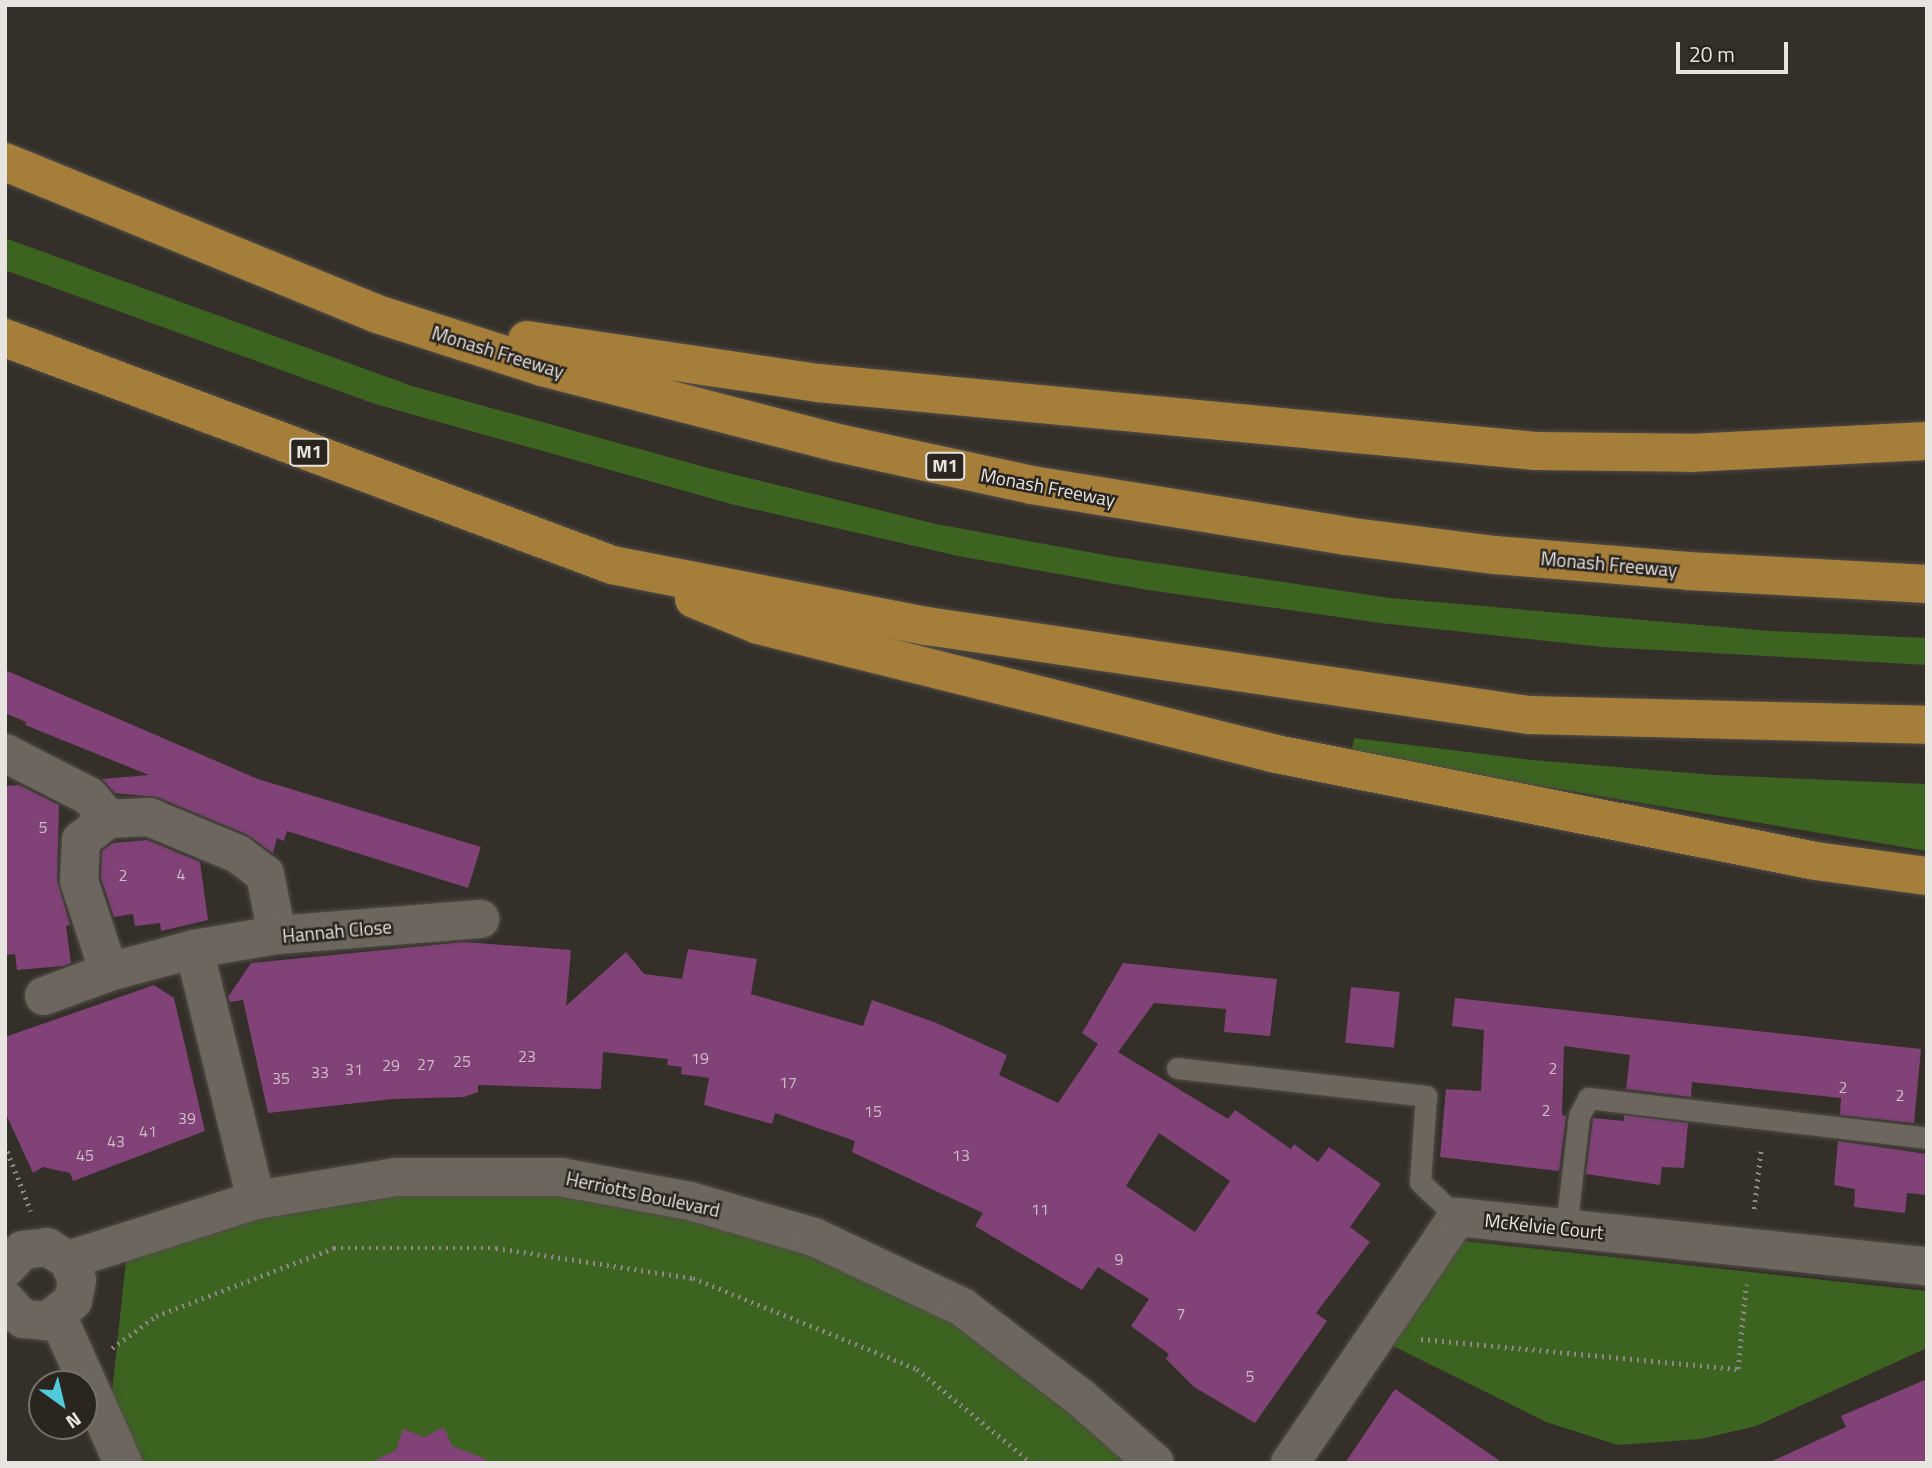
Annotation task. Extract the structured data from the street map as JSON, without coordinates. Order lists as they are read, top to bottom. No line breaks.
{"streets":{"highway":["Monash Freeway","M1"],"street":["Hannah Close","Herriotts Boulevard","McKelvie Court"]},"house_numbers":["5","4","2","23","19","25","27","29","2","31","33","35","17","2","2","2","15","39","41","43","45","13","11","9","7","5"],"scale_bar":"20 m","north":"bottom right"}
